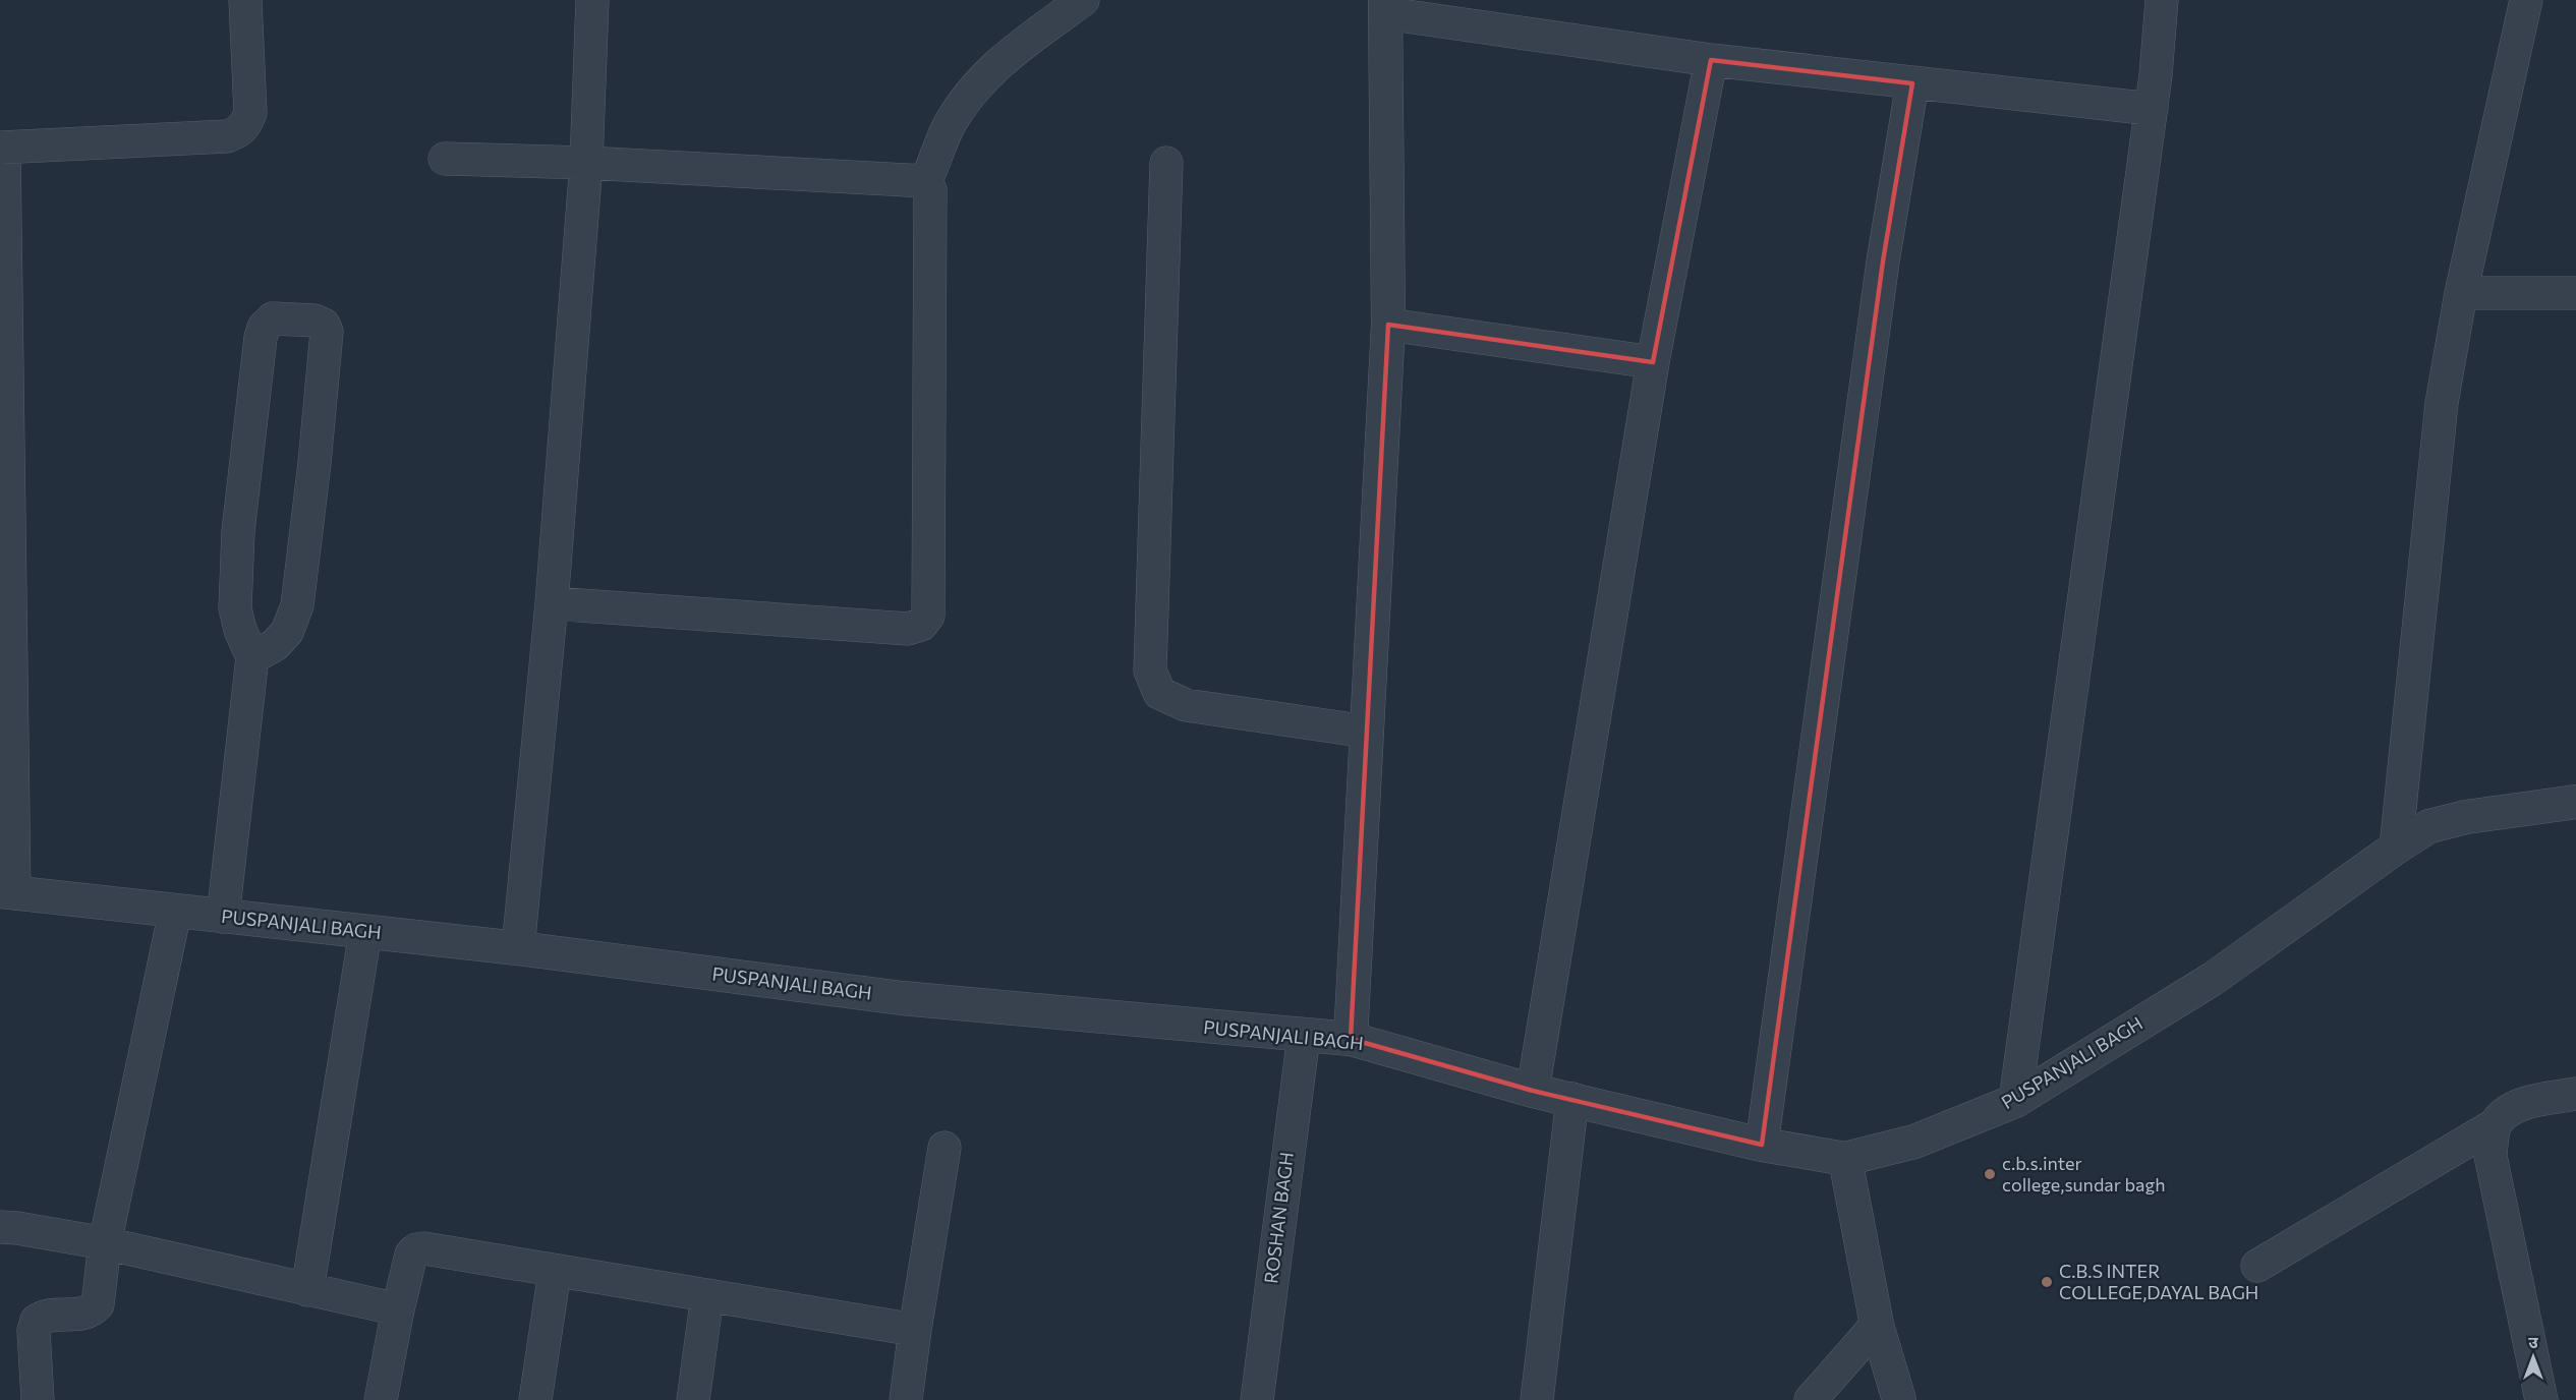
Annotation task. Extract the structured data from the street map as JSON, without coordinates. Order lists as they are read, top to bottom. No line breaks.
{"streets":{"street":["PUSPANJALI BAGH","ROSHAN BAGH"]},"crossings":[["PUSPANJALI BAGH","ROSHAN BAGH"]],"places":["c.b.s.inter college,sundar bagh","C.B.S INTER COLLEGE,DAYAL BAGH"],"north":"top"}
